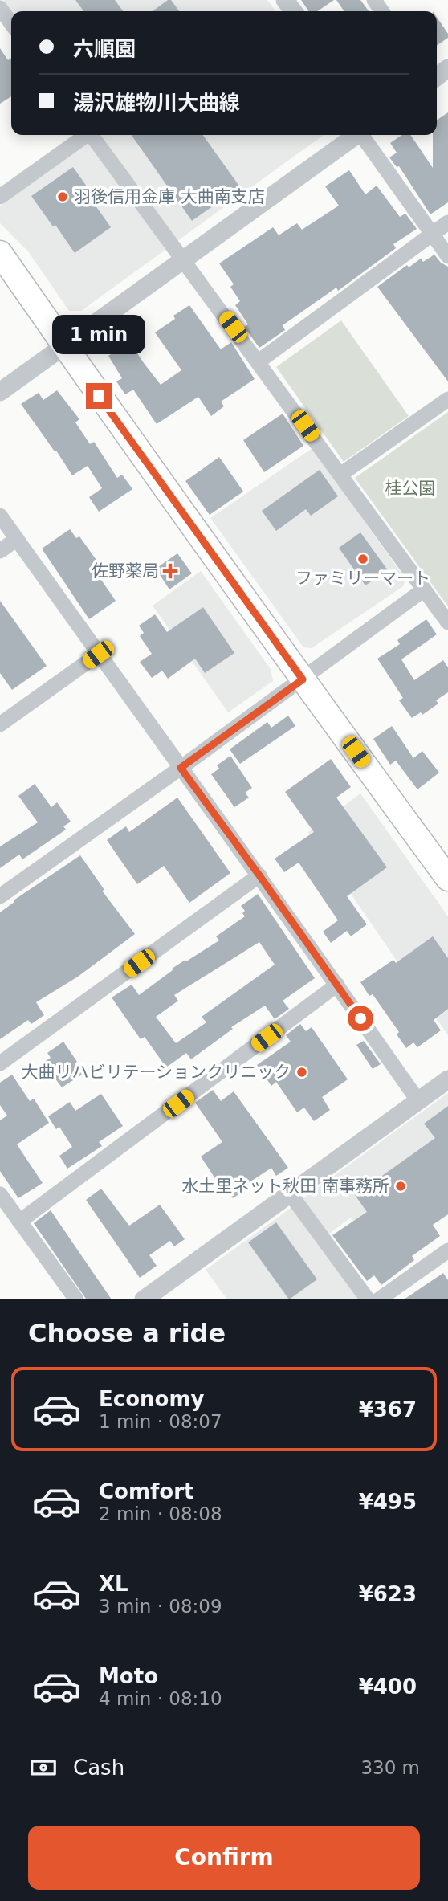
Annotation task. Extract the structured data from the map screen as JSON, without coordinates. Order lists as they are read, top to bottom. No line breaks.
{"parks":["桂公園"],"places":{"other":["羽後信用金庫 大曲南支店","ファミリーマート","大曲リハビリテーションクリニック","水土里ネット秋田 南事務所"],"health":["佐野薬局"]},"page":{"banner":["六順園","湯沢雄物川大曲線"],"bubble":"1 min","heading":"Choose a ride","list":[{"name":"Economy","note":"1 min · 08:07","value":"¥367"},{"name":"Comfort","note":"2 min · 08:08","value":"¥495"},{"name":"XL","note":"3 min · 08:09","value":"¥623"},{"name":"Moto","note":"4 min · 08:10","value":"¥400"}],"pay":["Cash","330 m"],"buttons":"Confirm"}}
